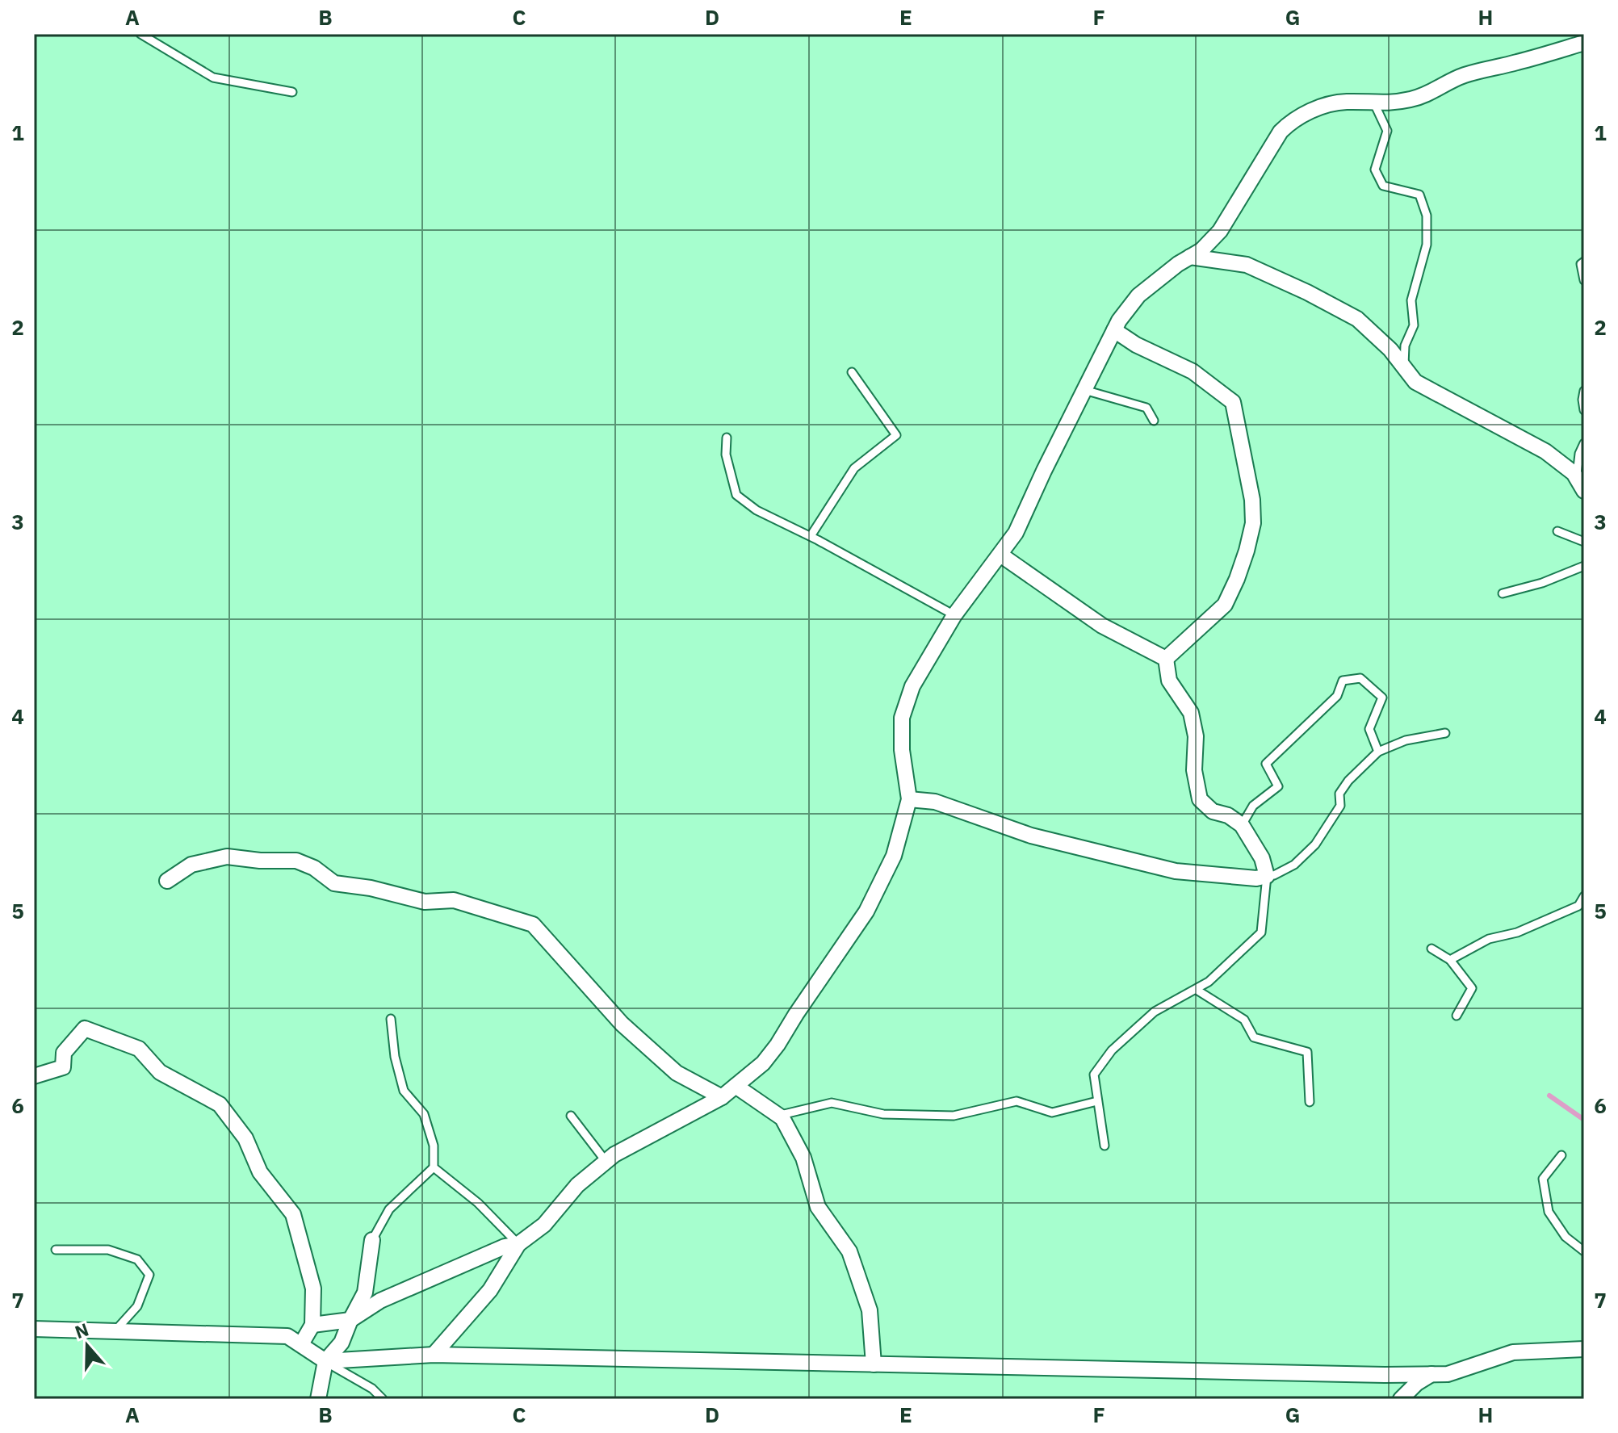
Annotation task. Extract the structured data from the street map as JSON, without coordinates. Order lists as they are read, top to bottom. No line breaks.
{"north":"top","grid":{"columns":["A","B","C","D","E","F","G","H"],"rows":["1","2","3","4","5","6","7"]}}
